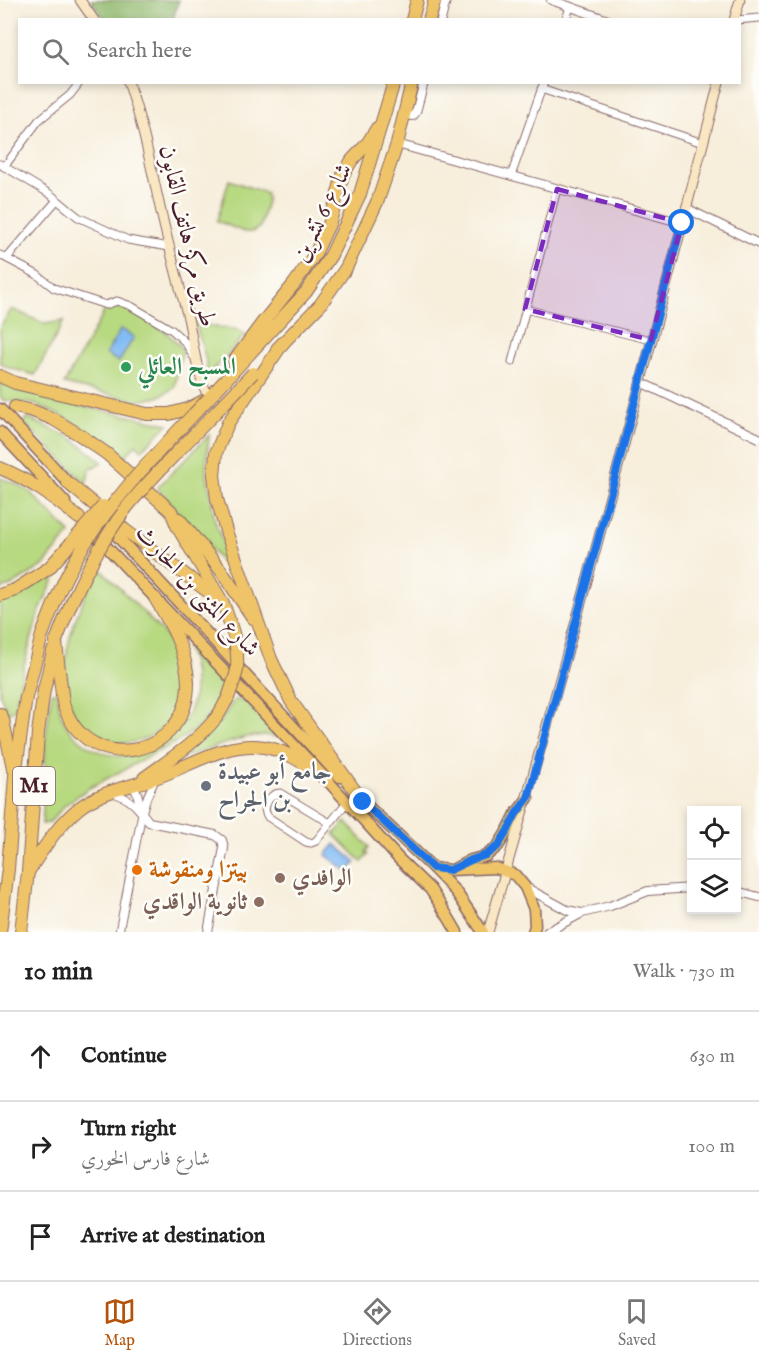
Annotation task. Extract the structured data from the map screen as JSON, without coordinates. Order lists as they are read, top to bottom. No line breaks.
{"streets":{"highway":["شارع 6 تشرين","M1"],"main road":["طريق مركز هاتف القابون","شارع المثنى بن الحارث"]},"crossings":[["شارع 6 تشرين","طريق مركز هاتف القابون"],["شارع 6 تشرين","M1"]],"places":["المسبح العائلي","جامع أبو عبيدة بن الجراح","بيتزا ومنقوشة","الوافدي","ثانوية الواقدي"],"page":{"search":"Search here","heading":["10 min","Walk · 730 m"],"list":[["Continue","630 m"],["Turn right","شارع فارس الخوري","100 m"],"Arrive at destination"],"nav":["Map","Directions","Saved"]}}
